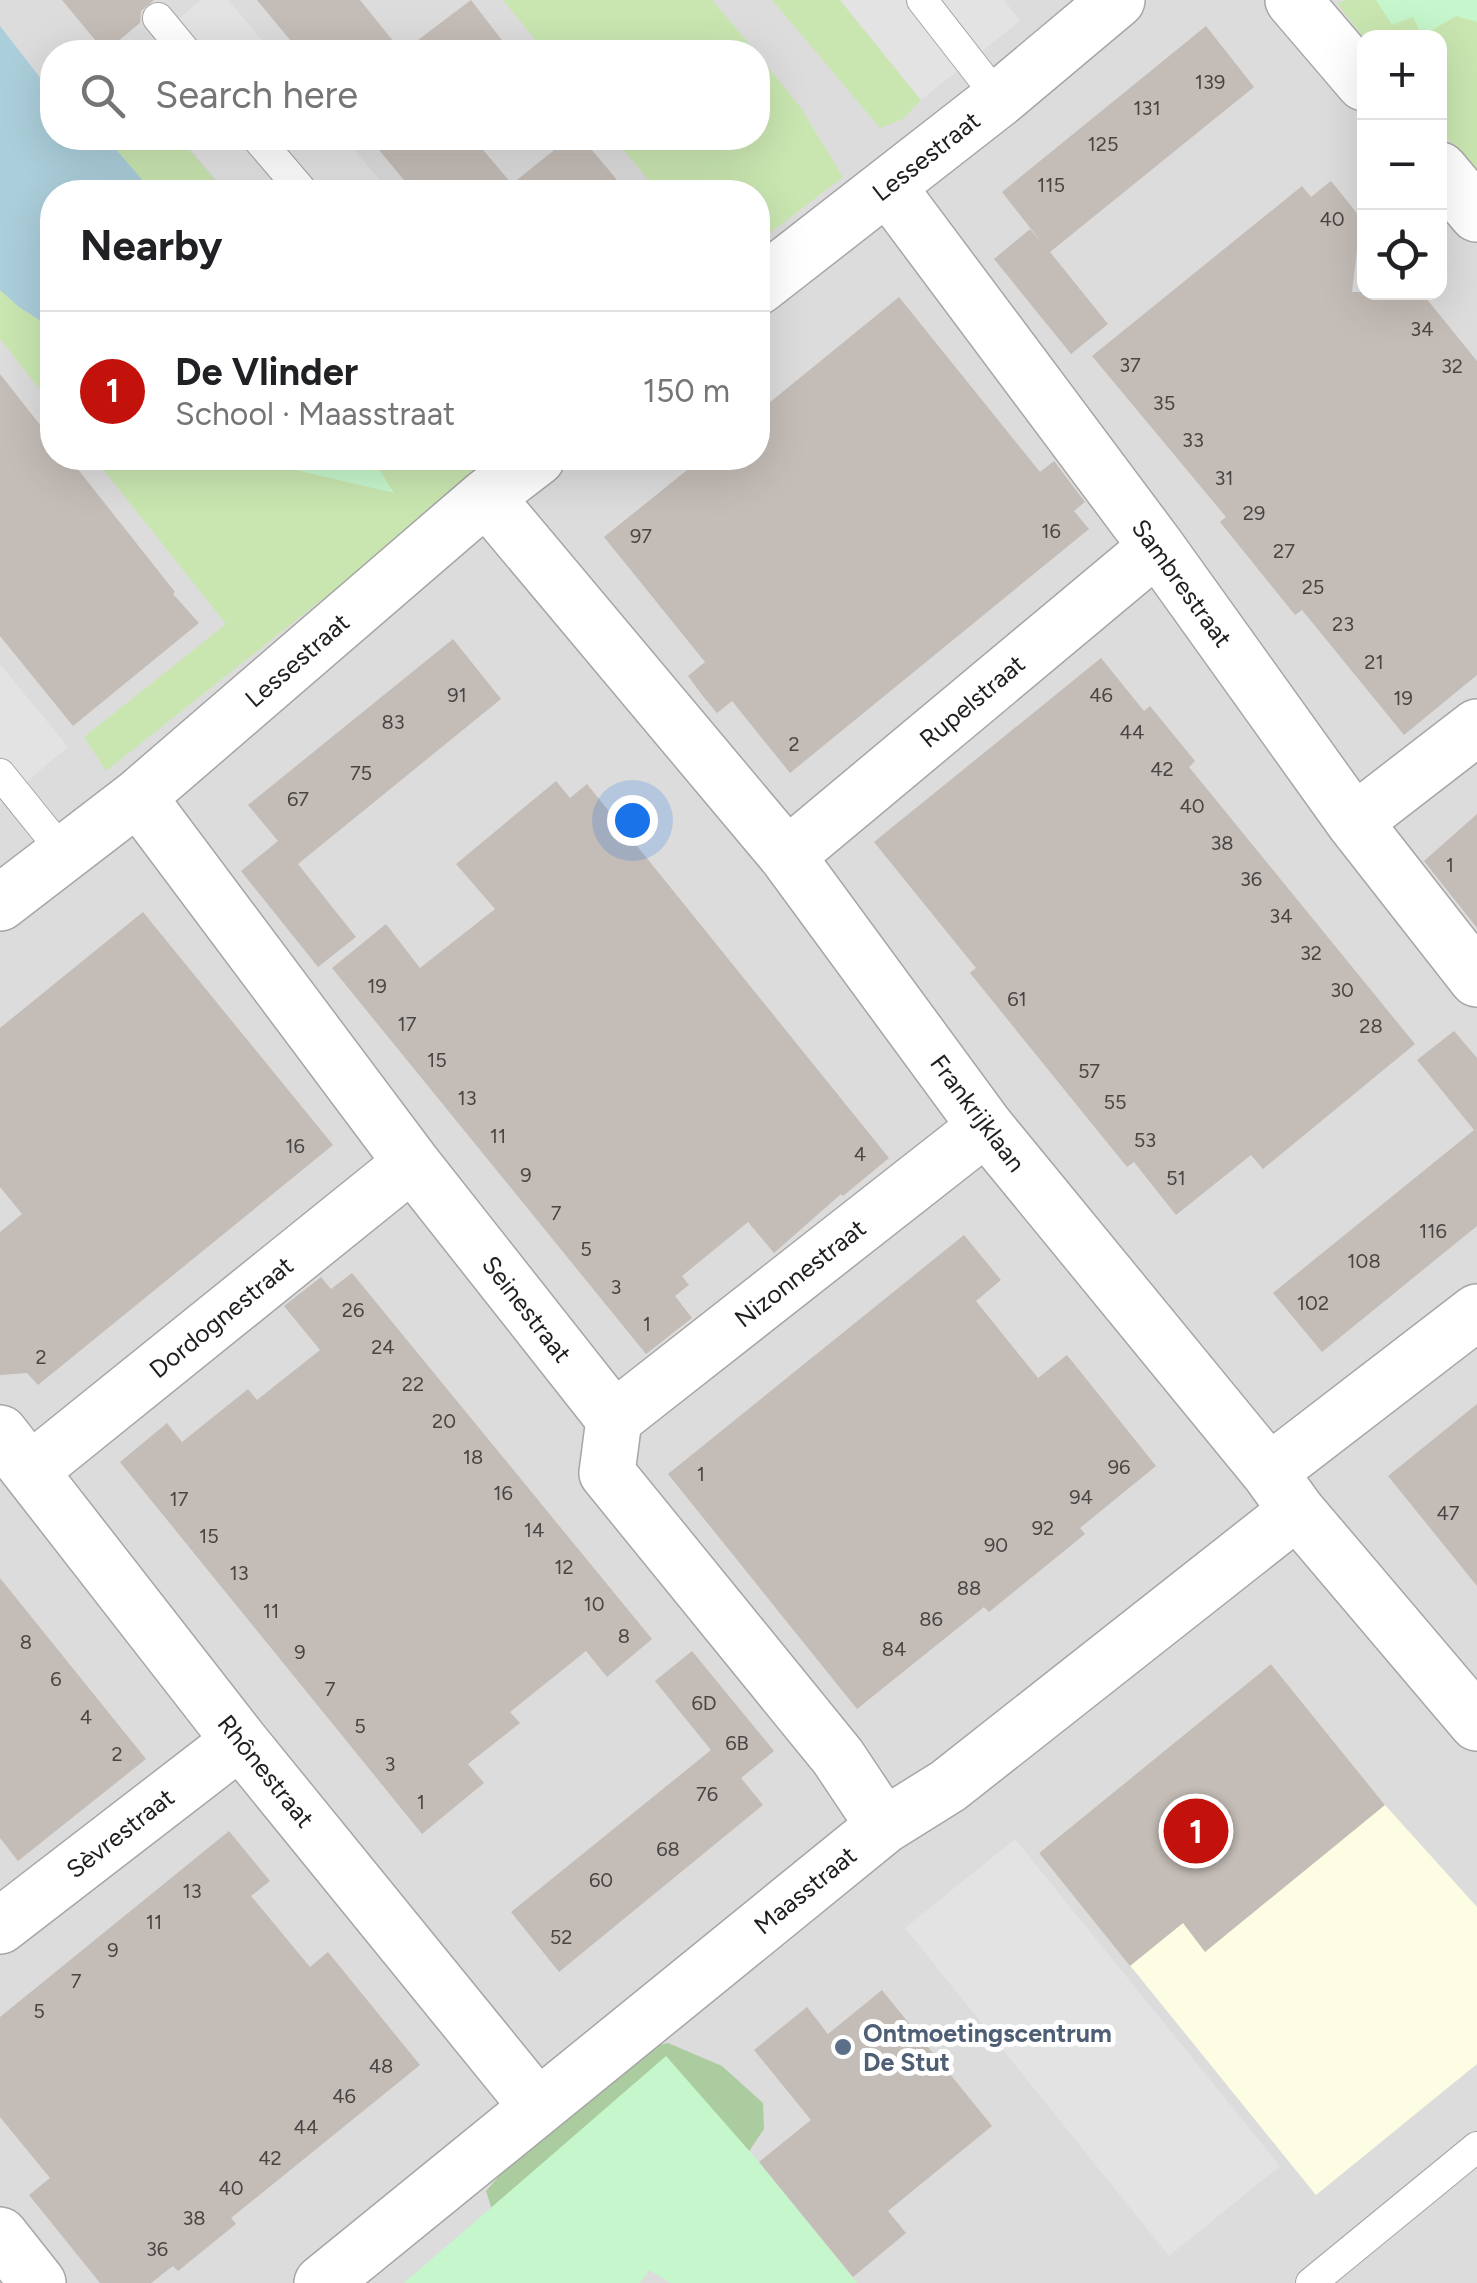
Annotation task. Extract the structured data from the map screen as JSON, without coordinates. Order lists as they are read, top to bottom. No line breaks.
{"streets":{"street":["Lessestraat","Sambrestraat","Rupelstraat","Frankrijklaan","Nizonnestraat","Seinestraat","Dordognestraat","Rhônestraat","Sèvrestraat","Maasstraat"]},"crossings":[["Lessestraat","Sambrestraat"],["Lessestraat","Seinestraat"],["Sambrestraat","Rupelstraat"],["Rupelstraat","Frankrijklaan"],["Frankrijklaan","Nizonnestraat"],["Frankrijklaan","Maasstraat"],["Nizonnestraat","Seinestraat"],["Seinestraat","Dordognestraat"],["Dordognestraat","Rhônestraat"],["Rhônestraat","Sèvrestraat"],["Rhônestraat","Maasstraat"]],"places":["Ontmoetingscentrum De Stut"],"house_numbers":["139","131","125","115","40","34","37","32","35","33","31","29","16","97","27","25","23","21","91","46","19","83","44","2","42","75","67","40","38","1","36","34","32","19","30","61","17","28","15","57","13","55","11","53","16","4","9","51","7","116","5","108","3","102","26","1","24","2","22","20","18","96","1","16","94","17","47","92","14","15","90","12","13","88","10","11","86","8","8","84","9","6","7","6D","4","5","6B","2","3","76","1","68","60","13","11","52","9","7","5","48","46","44","42","40","38","36"],"page":{"map_buttons":["+","−"],"search":"Search here","heading":"Nearby","list":[{"mark":"1","name":"De Vlinder","note":"School · Maasstraat","value":"150 m"}],"pins":"1"}}
